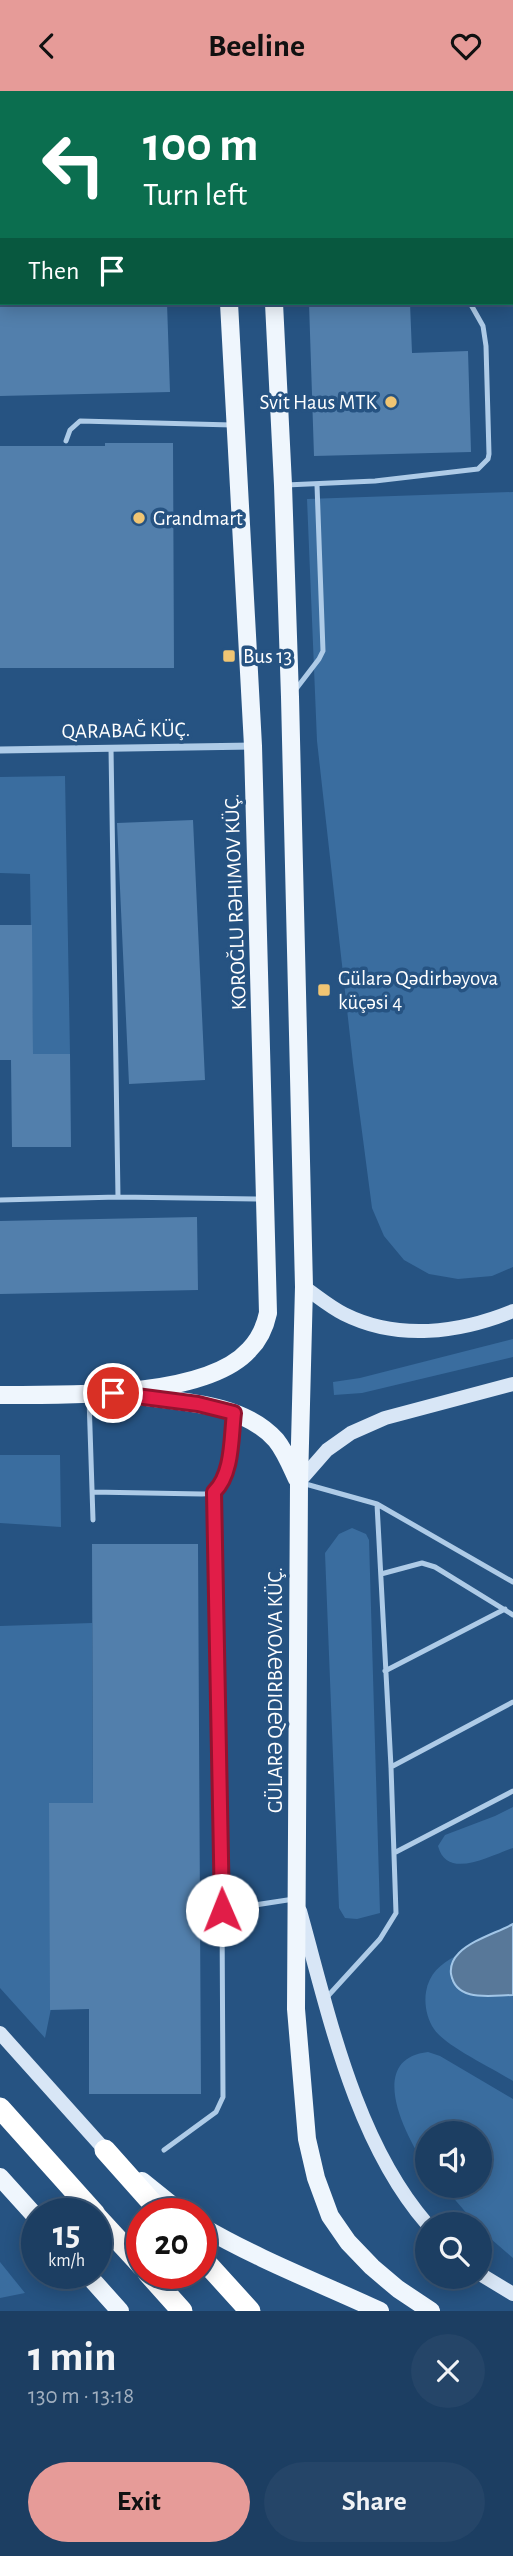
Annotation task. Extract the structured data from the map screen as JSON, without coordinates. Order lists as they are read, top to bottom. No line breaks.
{"streets":{"main road":["KOROĞLU RƏHIMOV KÜÇ.","GÜLARƏ QƏDIRBƏYOVA KÜÇ."],"street":["QARABAĞ KÜÇ."]},"crossings":[["QARABAĞ KÜÇ.","KOROĞLU RƏHIMOV KÜÇ."]],"places":{"other":["Svit Haus MTK","Grandmart"],"transit":["Bus 13","Gülarə Qədirbəyova küçəsi 4"]},"page":{"header":"Beeline","turn":["100 m","Turn left"],"then":"Then","speed":"15 km/h","limit":"20","heading":["1 min","130 m · 13:18"],"buttons":["Exit","Share"]}}
